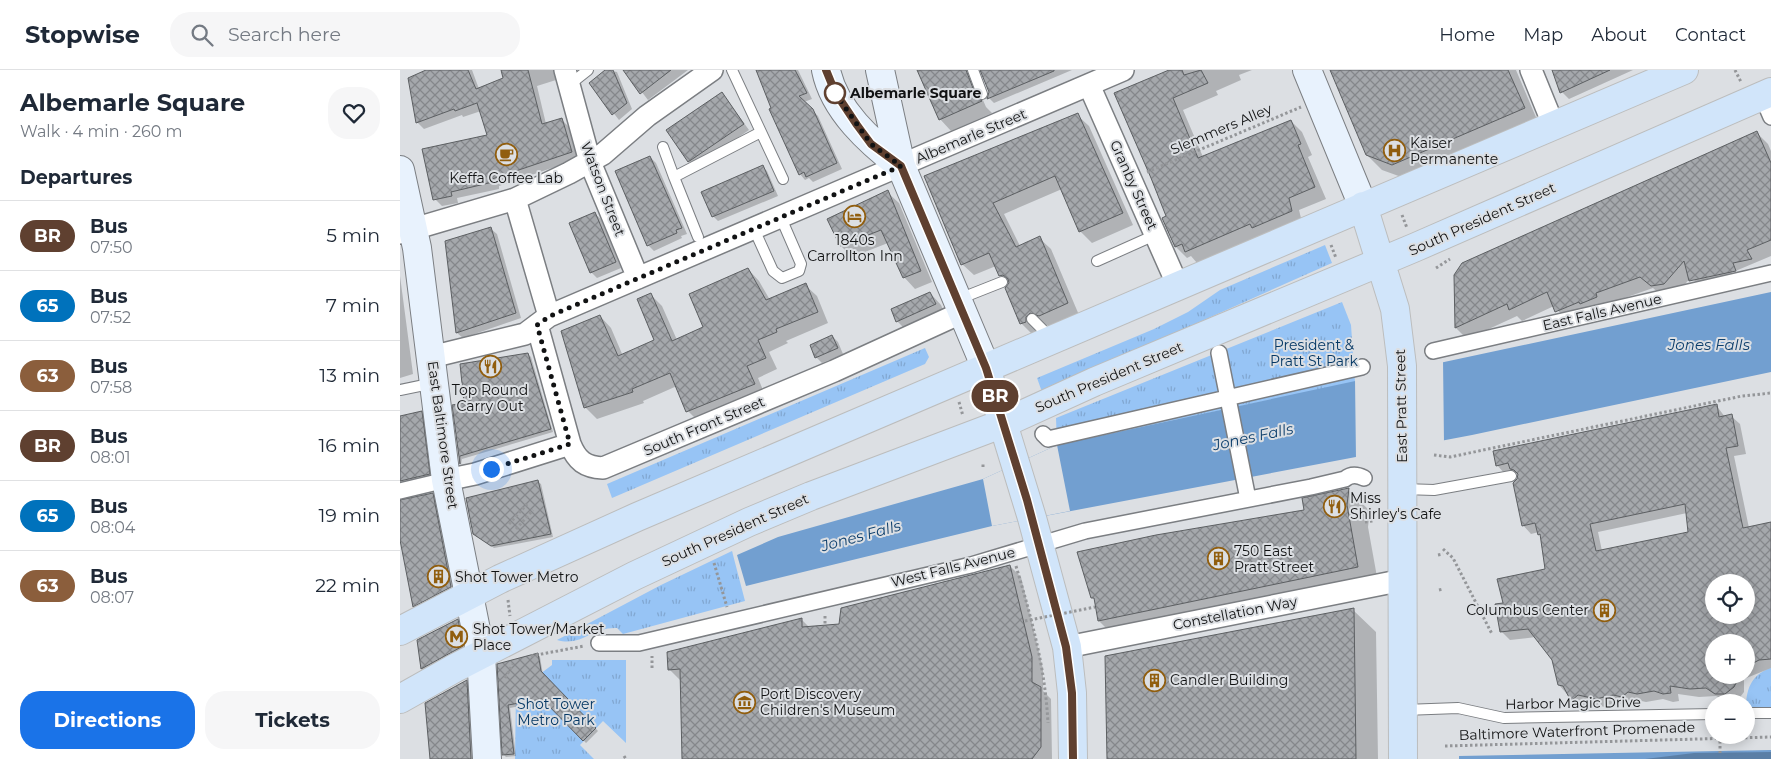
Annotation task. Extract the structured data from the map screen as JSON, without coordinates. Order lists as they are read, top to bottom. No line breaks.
{"streets":{"main road":["South President Street","East Pratt Street","East Baltimore Street"],"street":["Albemarle Street","Granby Street","Watson Street","East Falls Avenue","South Front Street","West Falls Avenue","Constellation Way"],"lane":["Harbor Magic Drive"],"path":["Slemmers Alley","Baltimore Waterfront Promenade"]},"crossings":[["Slemmers Alley","Granby Street"],["Slemmers Alley","East Pratt Street"],["Albemarle Street","Granby Street"],["Albemarle Street","Watson Street"],["Albemarle Street","East Baltimore Street"],["South President Street","East Pratt Street"],["South President Street","East Baltimore Street"],["East Pratt Street","Constellation Way"],["East Pratt Street","Harbor Magic Drive"]],"water":["Jones Falls"],"parks":["President & Pratt St Park","Shot Tower Metro Park"],"places":{"other":["Albemarle Square"],"hospital":["Kaiser Permanente"],"cafe":["Keffa Coffee Lab"],"hotel":["1840s Carrollton Inn"],"restaurant":["Top Round Carry Out","Miss Shirley's Cafe"],"building":["750 East Pratt Street","Shot Tower Metro","Columbus Center","Candler Building"],"metro station":["Shot Tower/Market Place"],"museum":["Port Discovery Children's Museum"]},"lines":["bus line BR"],"page":{"header":"Stopwise","search":"Search here","nav":["Home","Map","About","Contact"],"heading":[["Albemarle Square","Walk · 4 min · 260 m"],"Departures"],"on_map":"BR","list":[{"mark":"BR","name":"Bus","note":"07:50","value":"5 min"},{"mark":"65","name":"Bus","note":"07:52","value":"7 min"},{"mark":"63","name":"Bus","note":"07:58","value":"13 min"},{"mark":"BR","name":"Bus","note":"08:01","value":"16 min"},{"mark":"65","name":"Bus","note":"08:04","value":"19 min"},{"mark":"63","name":"Bus","note":"08:07","value":"22 min"}],"map_buttons":["+","−"],"buttons":["Directions","Tickets"]}}
